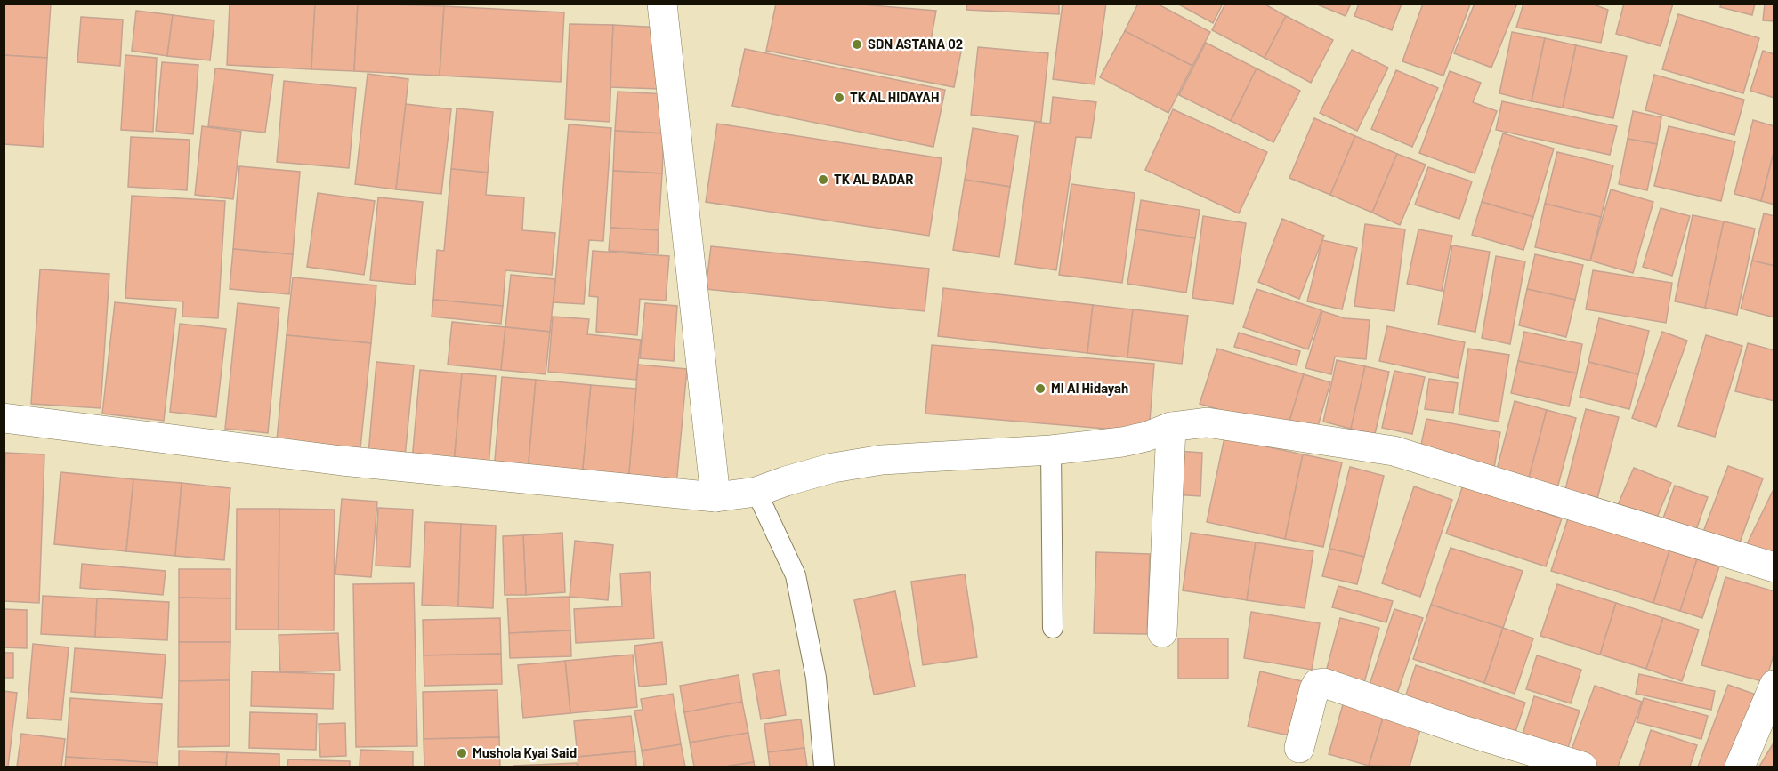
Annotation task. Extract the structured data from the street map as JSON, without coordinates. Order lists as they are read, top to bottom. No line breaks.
{"places":["SDN ASTANA 02","TK AL HIDAYAH","TK AL BADAR","MI Al Hidayah","Mushola Kyai Said"]}
